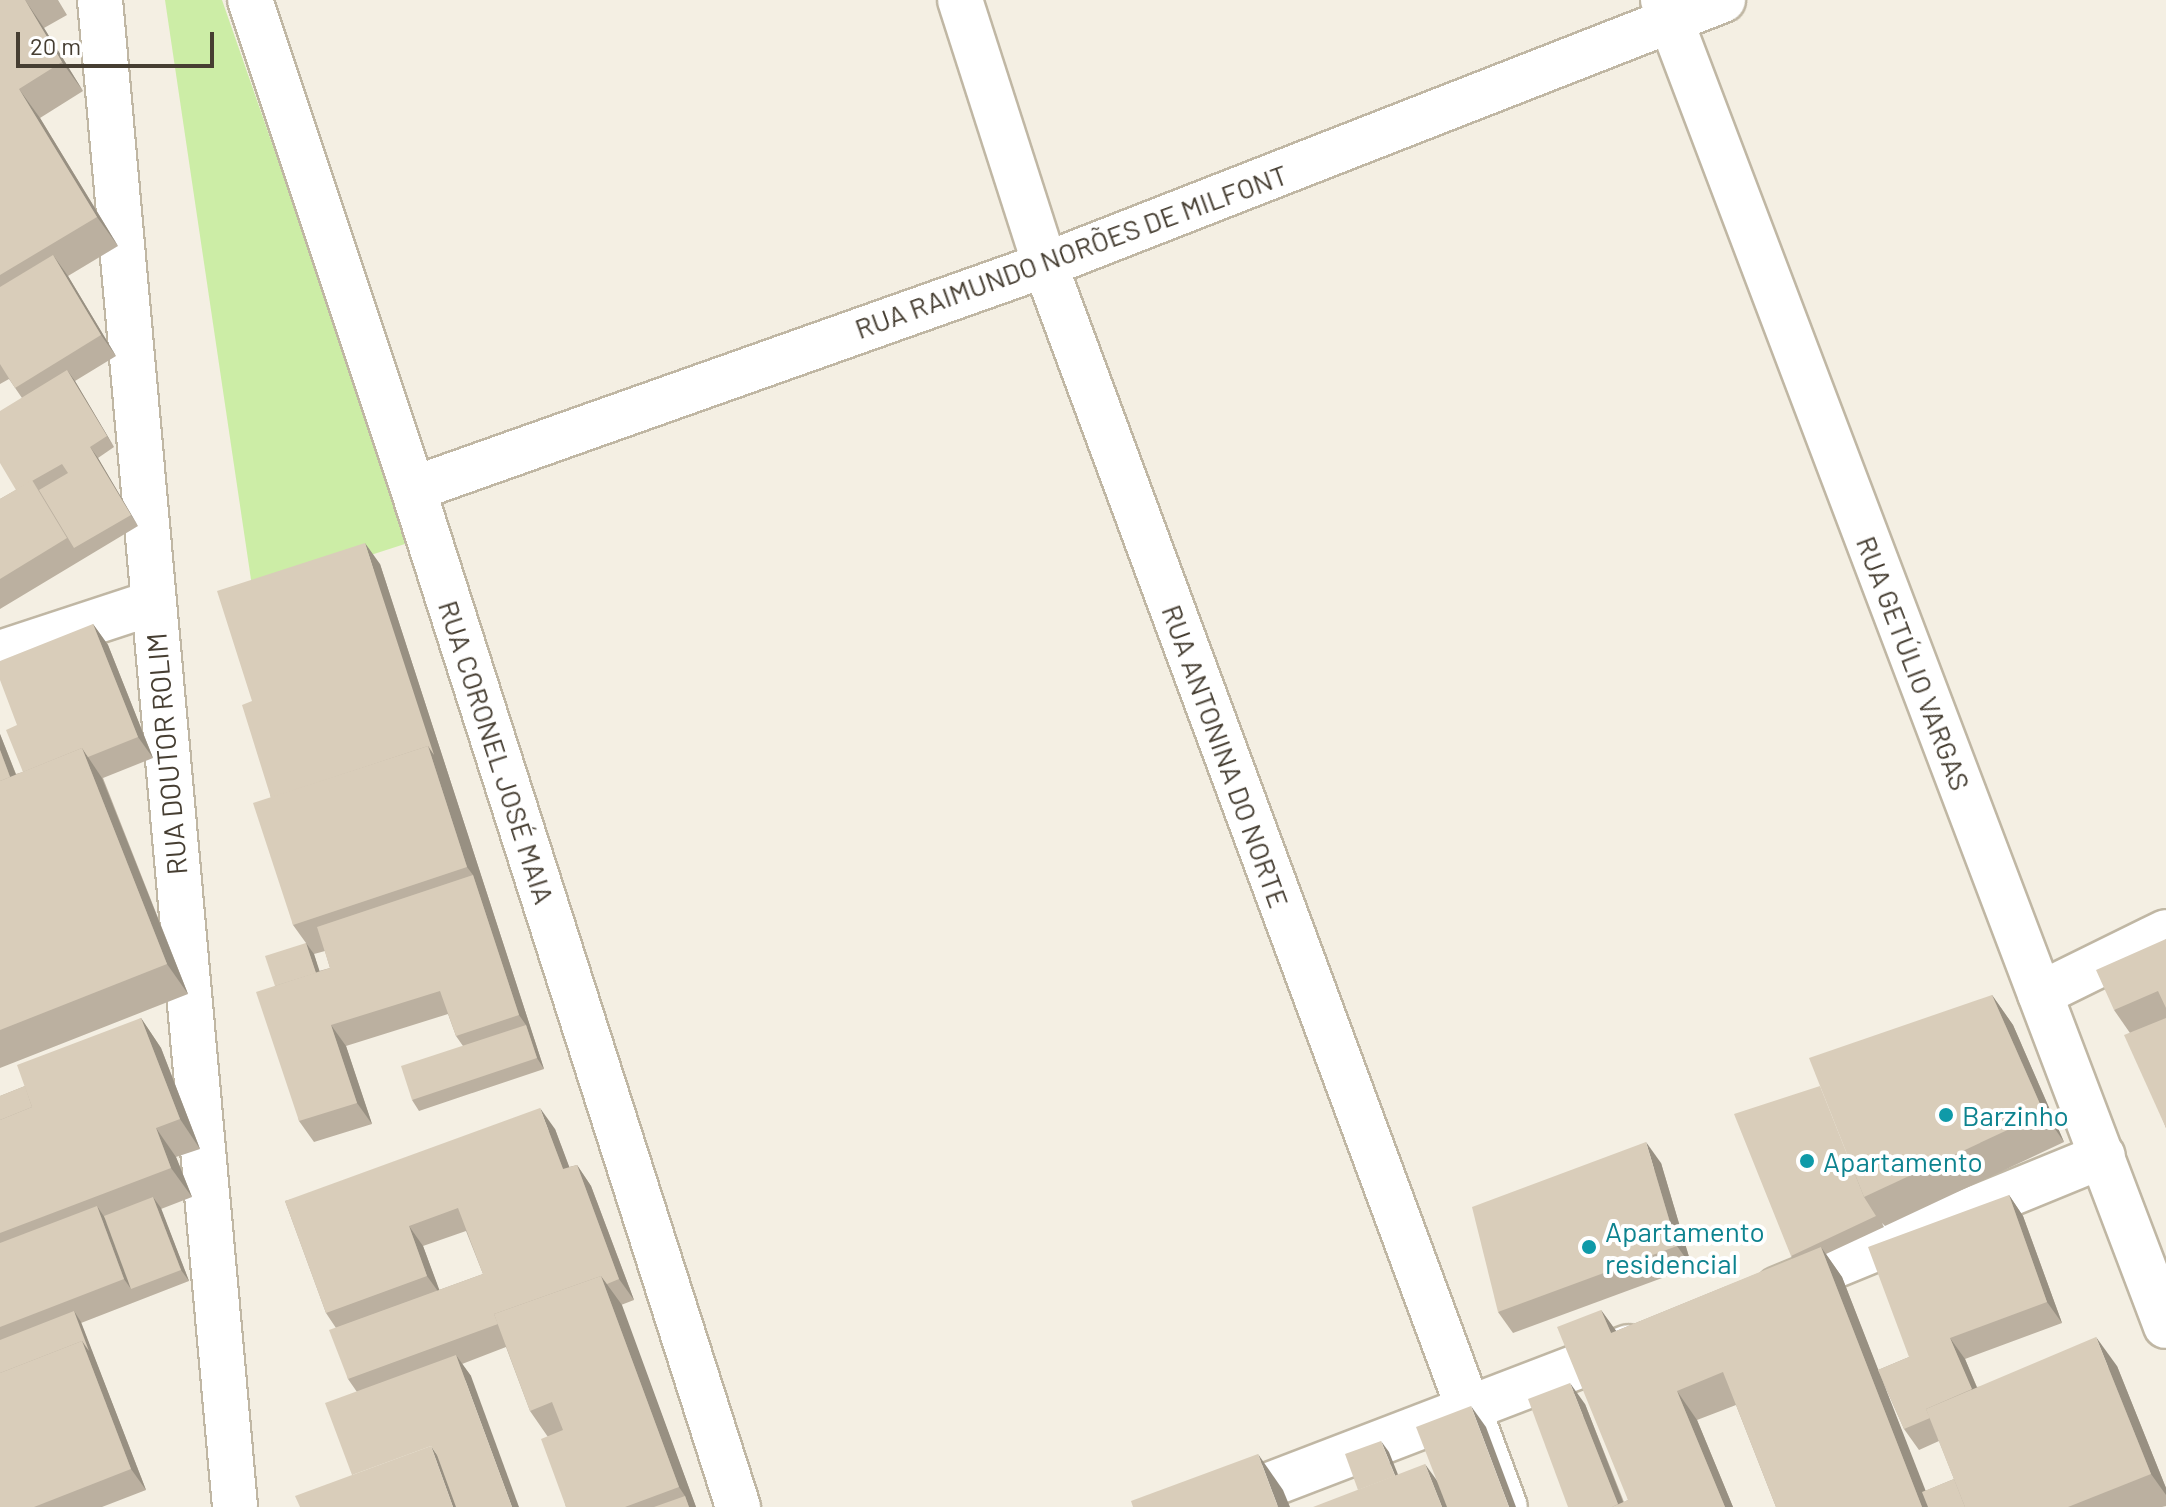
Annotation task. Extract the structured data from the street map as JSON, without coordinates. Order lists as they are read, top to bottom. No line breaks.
{"streets":{"street":["RUA RAIMUNDO NORÕES DE MILFONT","RUA GETÚLIO VARGAS","RUA CORONEL JOSÉ MAIA","RUA DOUTOR ROLIM","RUA ANTONINA DO NORTE"]},"crossings":[["RUA RAIMUNDO NORÕES DE MILFONT","RUA GETÚLIO VARGAS"],["RUA RAIMUNDO NORÕES DE MILFONT","RUA CORONEL JOSÉ MAIA"],["RUA RAIMUNDO NORÕES DE MILFONT","RUA ANTONINA DO NORTE"]],"places":["Barzinho","Apartamento","Apartamento residencial"],"scale_bar":"20 m"}
